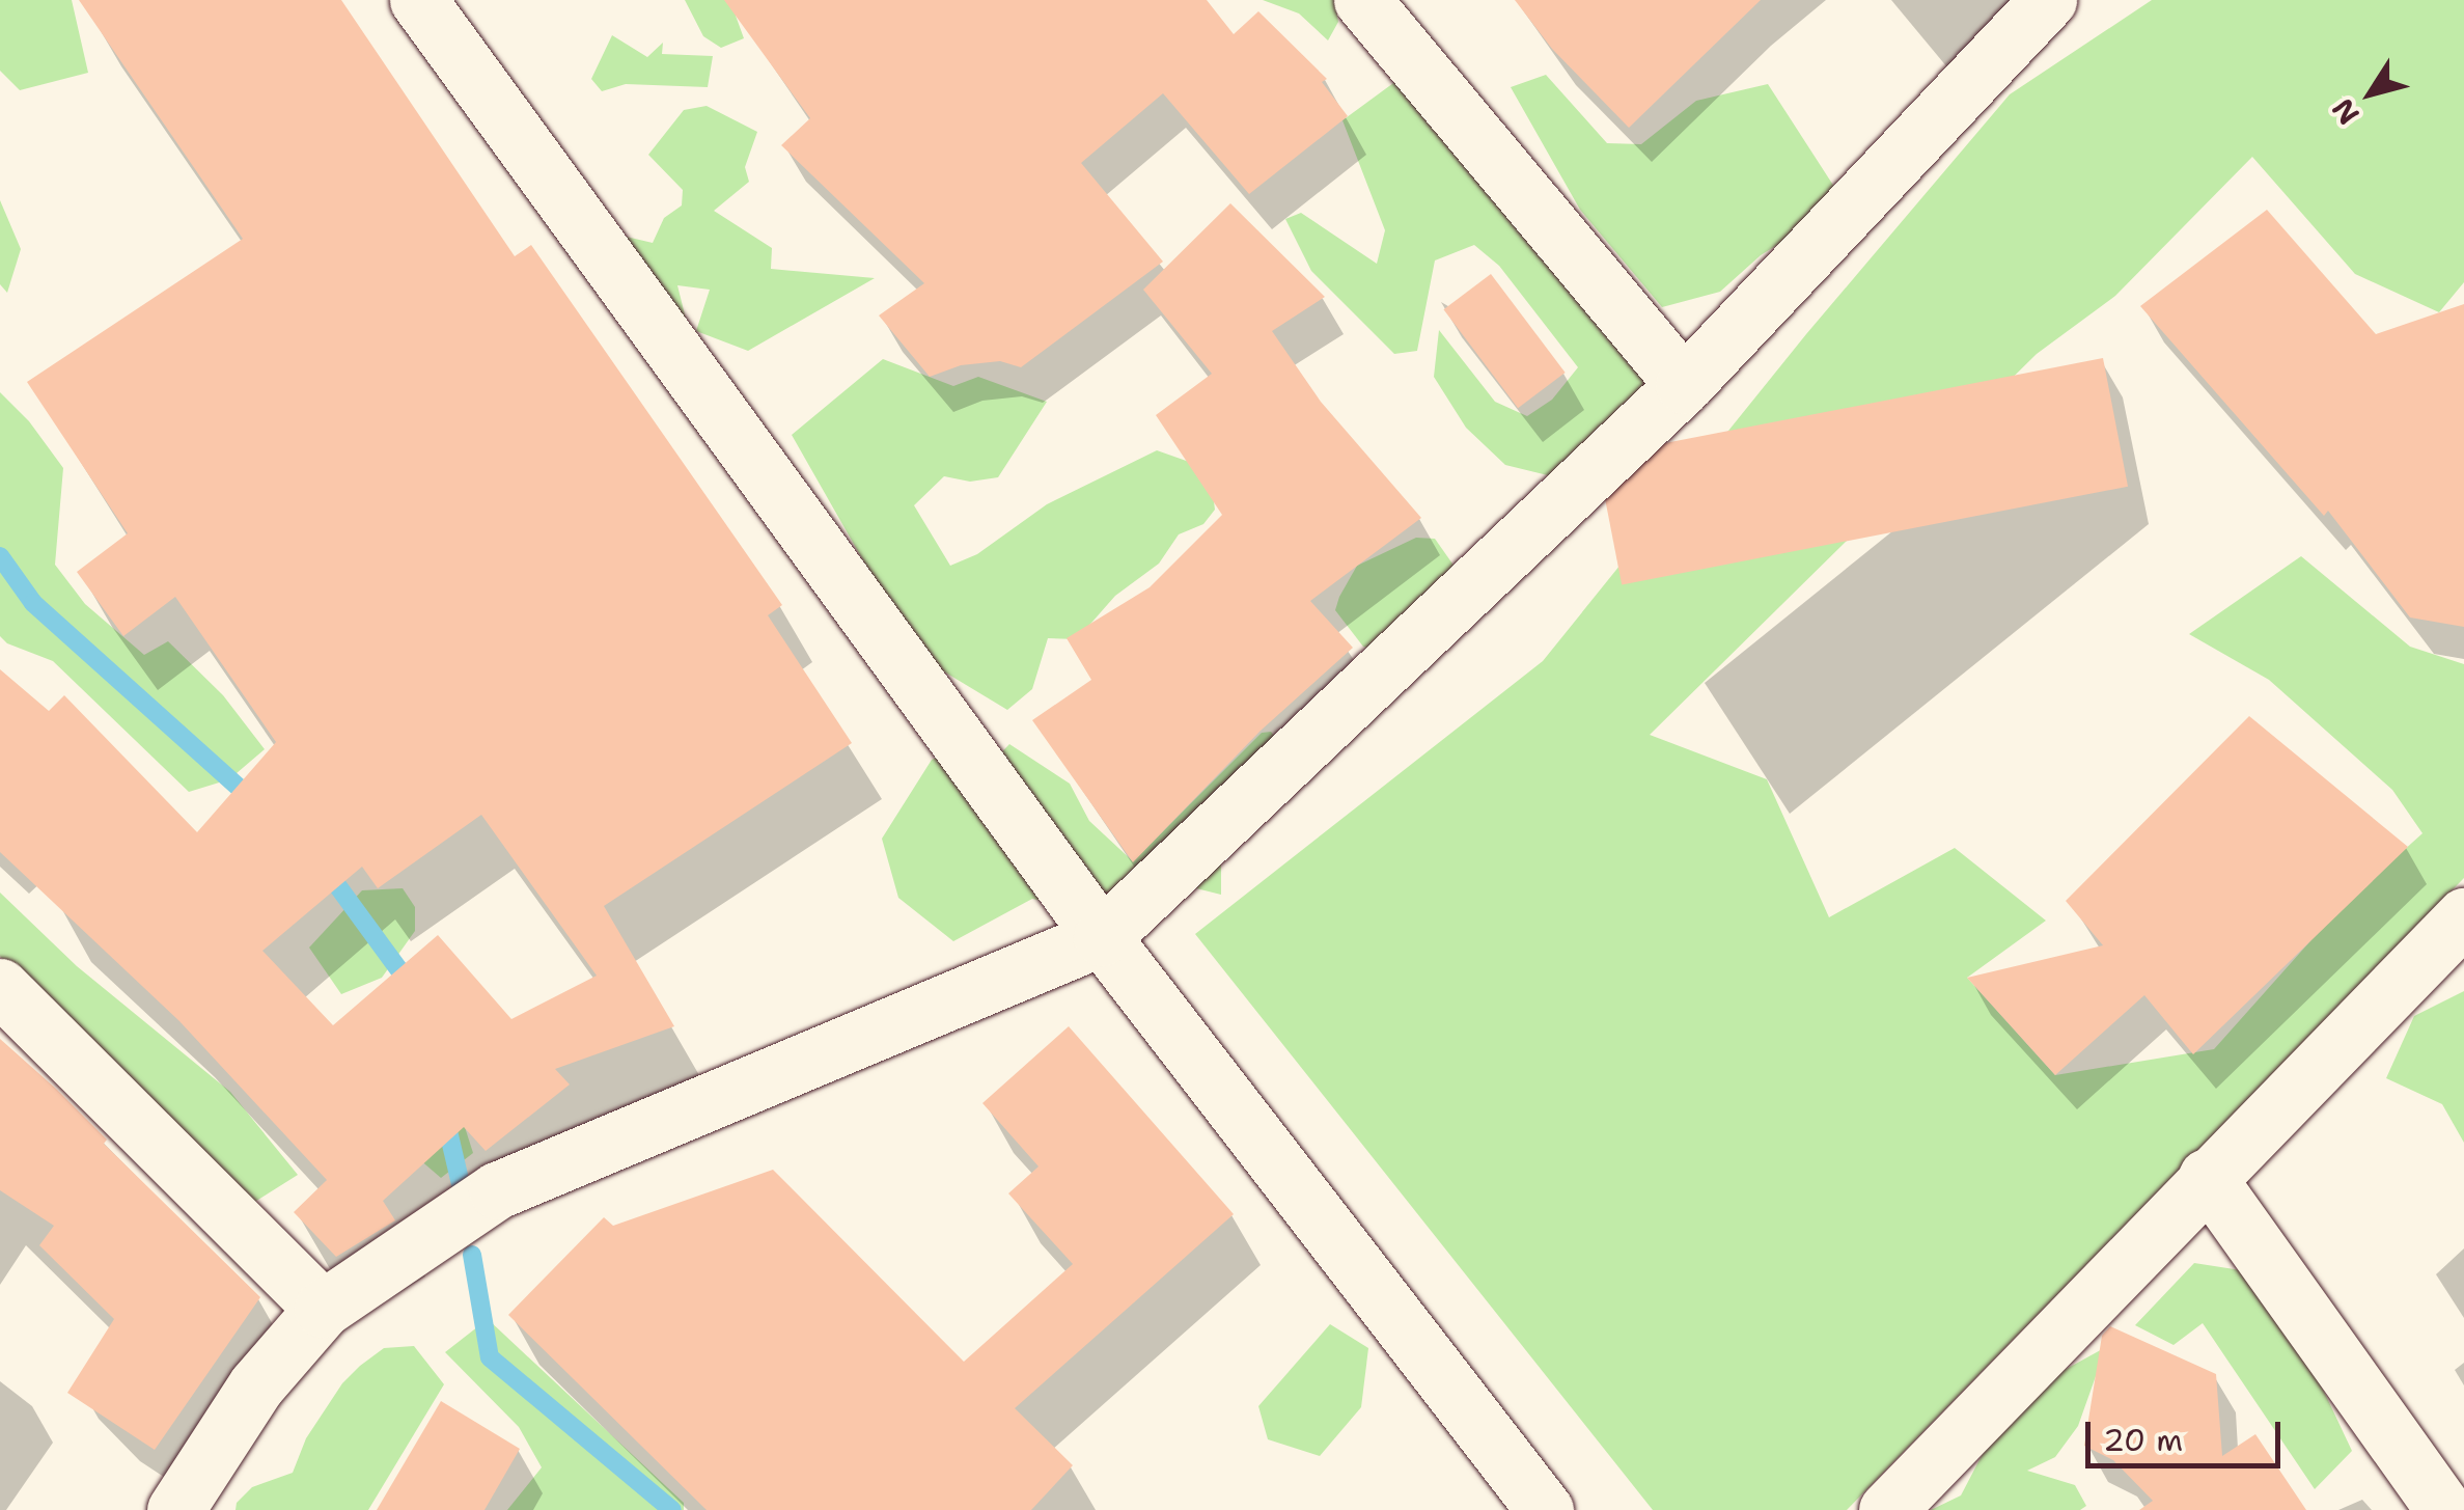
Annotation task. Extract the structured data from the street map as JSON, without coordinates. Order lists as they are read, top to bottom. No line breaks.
{"scale_bar":"20 m","north":"bottom left"}
